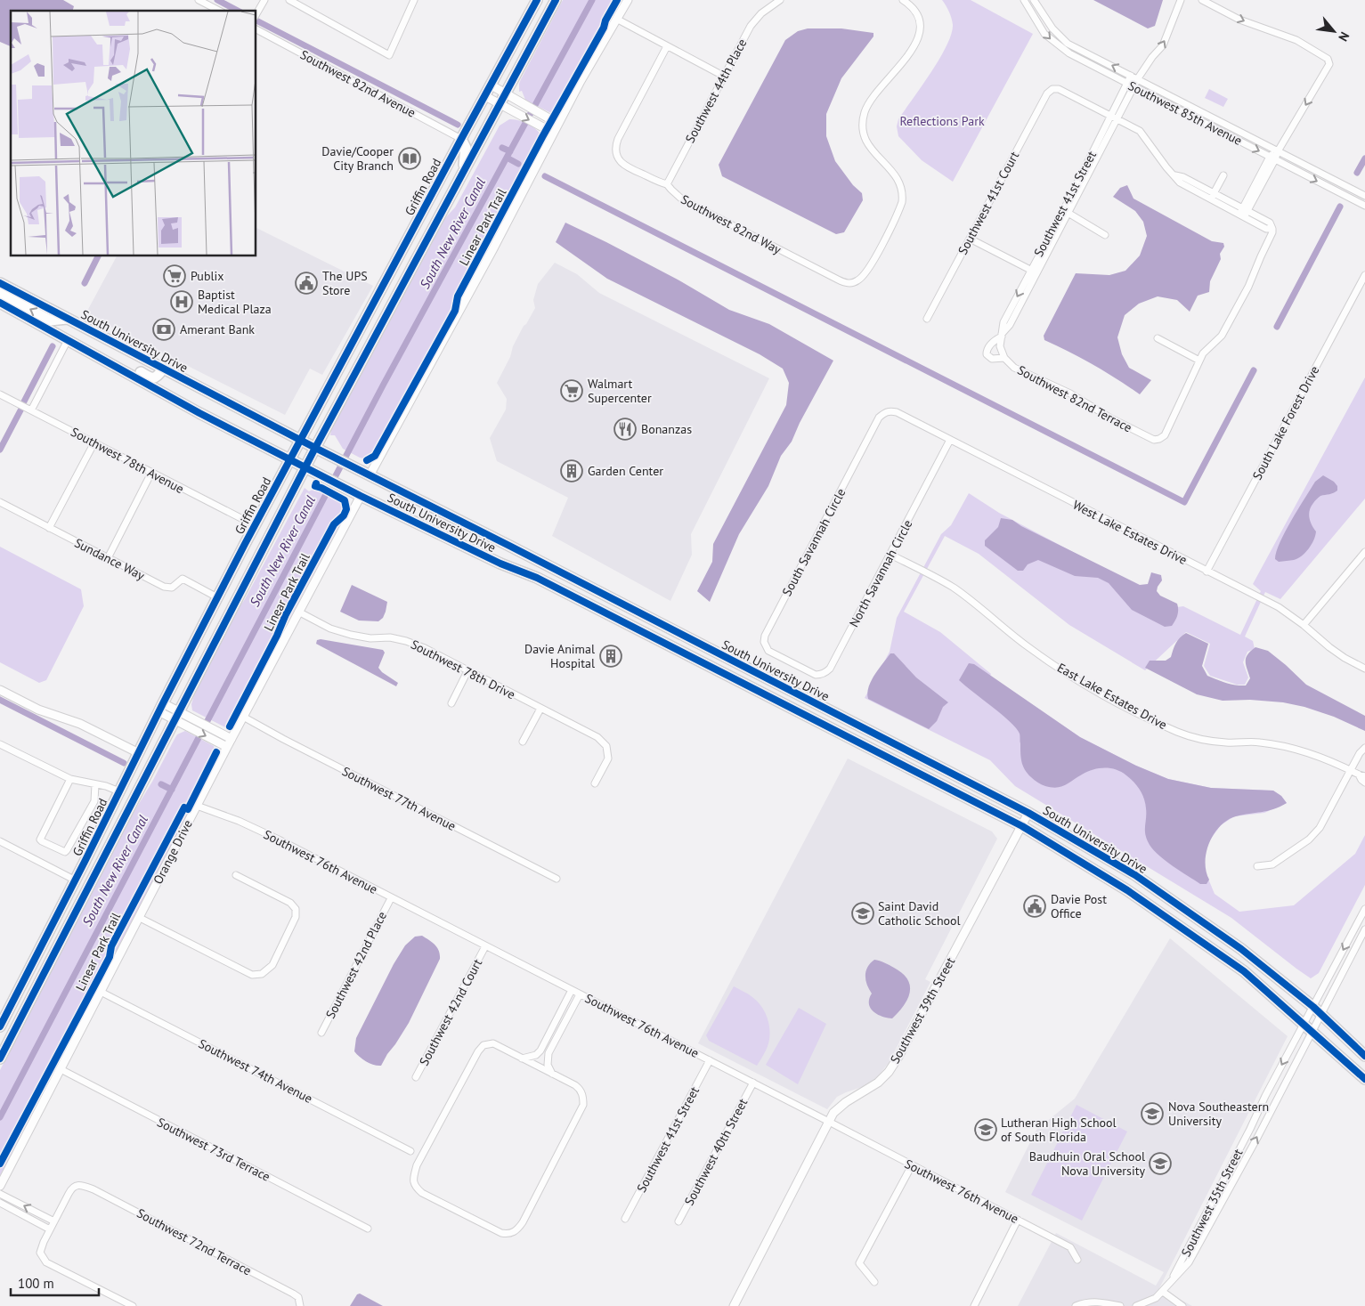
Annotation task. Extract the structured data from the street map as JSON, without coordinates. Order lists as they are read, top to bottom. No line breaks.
{"streets":{"main road":["Griffin Road","South University Drive"],"street":["Southwest 82nd Avenue","Southwest 44th Place","Southwest 85th Avenue","Southwest 41st Court","Southwest 41st Street","Southwest 82nd Way","Southwest 82nd Terrace","South Lake Forest Drive","Southwest 78th Avenue","West Lake Estates Drive","South Savannah Circle","Sundance Way","North Savannah Circle","Southwest 78th Drive","East Lake Estates Drive","Southwest 77th Avenue","Orange Drive","Southwest 76th Avenue","Southwest 42nd Place","Southwest 39th Street","Southwest 42nd Court","Southwest 74th Avenue","Southwest 73rd Terrace","Southwest 40th Street","Southwest 35th Street","Southwest 72nd Terrace"],"cycle path":["Linear Park Trail"]},"crossings":[["Southwest 82nd Avenue","Griffin Road"],["Southwest 44th Place","Southwest 82nd Way"],["Southwest 85th Avenue","Southwest 41st Street"],["Griffin Road","South University Drive"],["Griffin Road","Southwest 78th Avenue"],["Griffin Road","Sundance Way"],["Southwest 41st Court","Southwest 41st Street"],["Southwest 41st Street","Southwest 82nd Terrace"],["Southwest 41st Street","Southwest 76th Avenue"],["South University Drive","Orange Drive"],["South University Drive","Southwest 39th Street"],["South University Drive","Southwest 35th Street"],["South Lake Forest Drive","West Lake Estates Drive"],["West Lake Estates Drive","South Savannah Circle"],["West Lake Estates Drive","North Savannah Circle"],["South Savannah Circle","North Savannah Circle"],["North Savannah Circle","East Lake Estates Drive"],["Southwest 78th Drive","Orange Drive"],["Southwest 77th Avenue","Orange Drive"],["Orange Drive","Southwest 76th Avenue"],["Orange Drive","Southwest 74th Avenue"],["Orange Drive","Southwest 73rd Terrace"],["Southwest 76th Avenue","Southwest 42nd Place"],["Southwest 76th Avenue","Southwest 39th Street"],["Southwest 76th Avenue","Southwest 42nd Court"],["Southwest 76th Avenue","Southwest 40th Street"]],"water":["South New River Canal"],"parks":["Reflections Park"],"places":{"library":["Davie/Cooper City Branch"],"supermarket":["Publix","Walmart Supercenter"],"public building":["The UPS Store","Davie Post Office"],"hospital":["Baptist Medical Plaza"],"bank":["Amerant Bank"],"restaurant":["Bonanzas"],"building":["Garden Center","Davie Animal Hospital"],"school or university":["Saint David Catholic School","Nova Southeastern University","Lutheran High School of South Florida","Baudhuin Oral School Nova University"]},"scale_bar":"100 m","north":"bottom right"}
